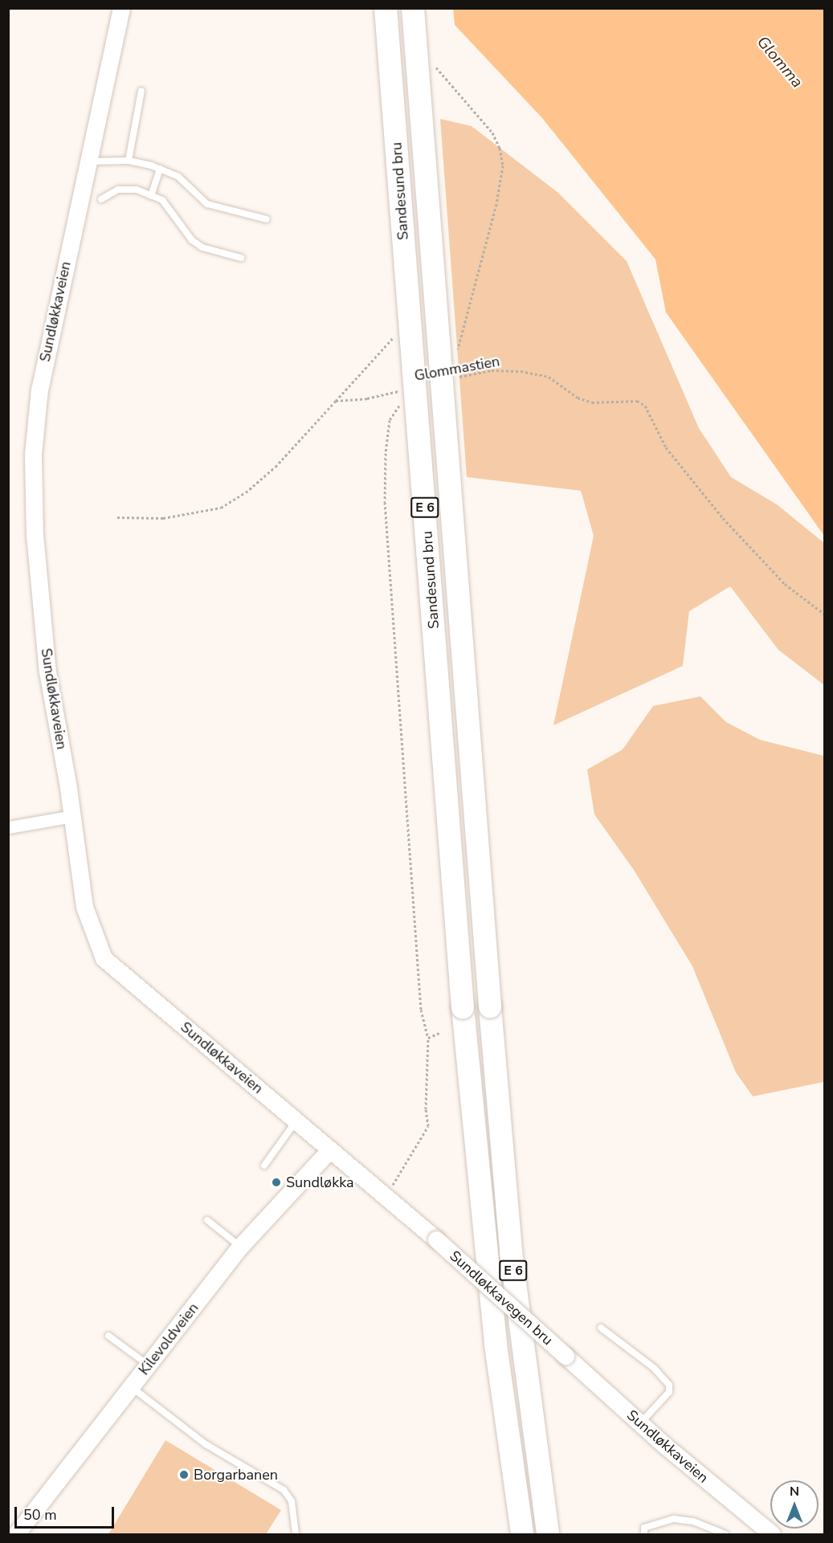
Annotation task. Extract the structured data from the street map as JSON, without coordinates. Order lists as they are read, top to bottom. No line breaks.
{"streets":{"highway":["Sandesund bru","E 6"],"main road":["Sundløkkaveien","Sundløkkavegen bru","Kilevoldveien"],"path":["Glommastien"]},"crossings":[["Sandesund bru","E 6"],["Sundløkkaveien","Sundløkkavegen bru"],["Sundløkkaveien","Kilevoldveien"]],"water":["Glomma"],"places":["Sundløkka","Borgarbanen"],"scale_bar":"50 m","north":"top"}
